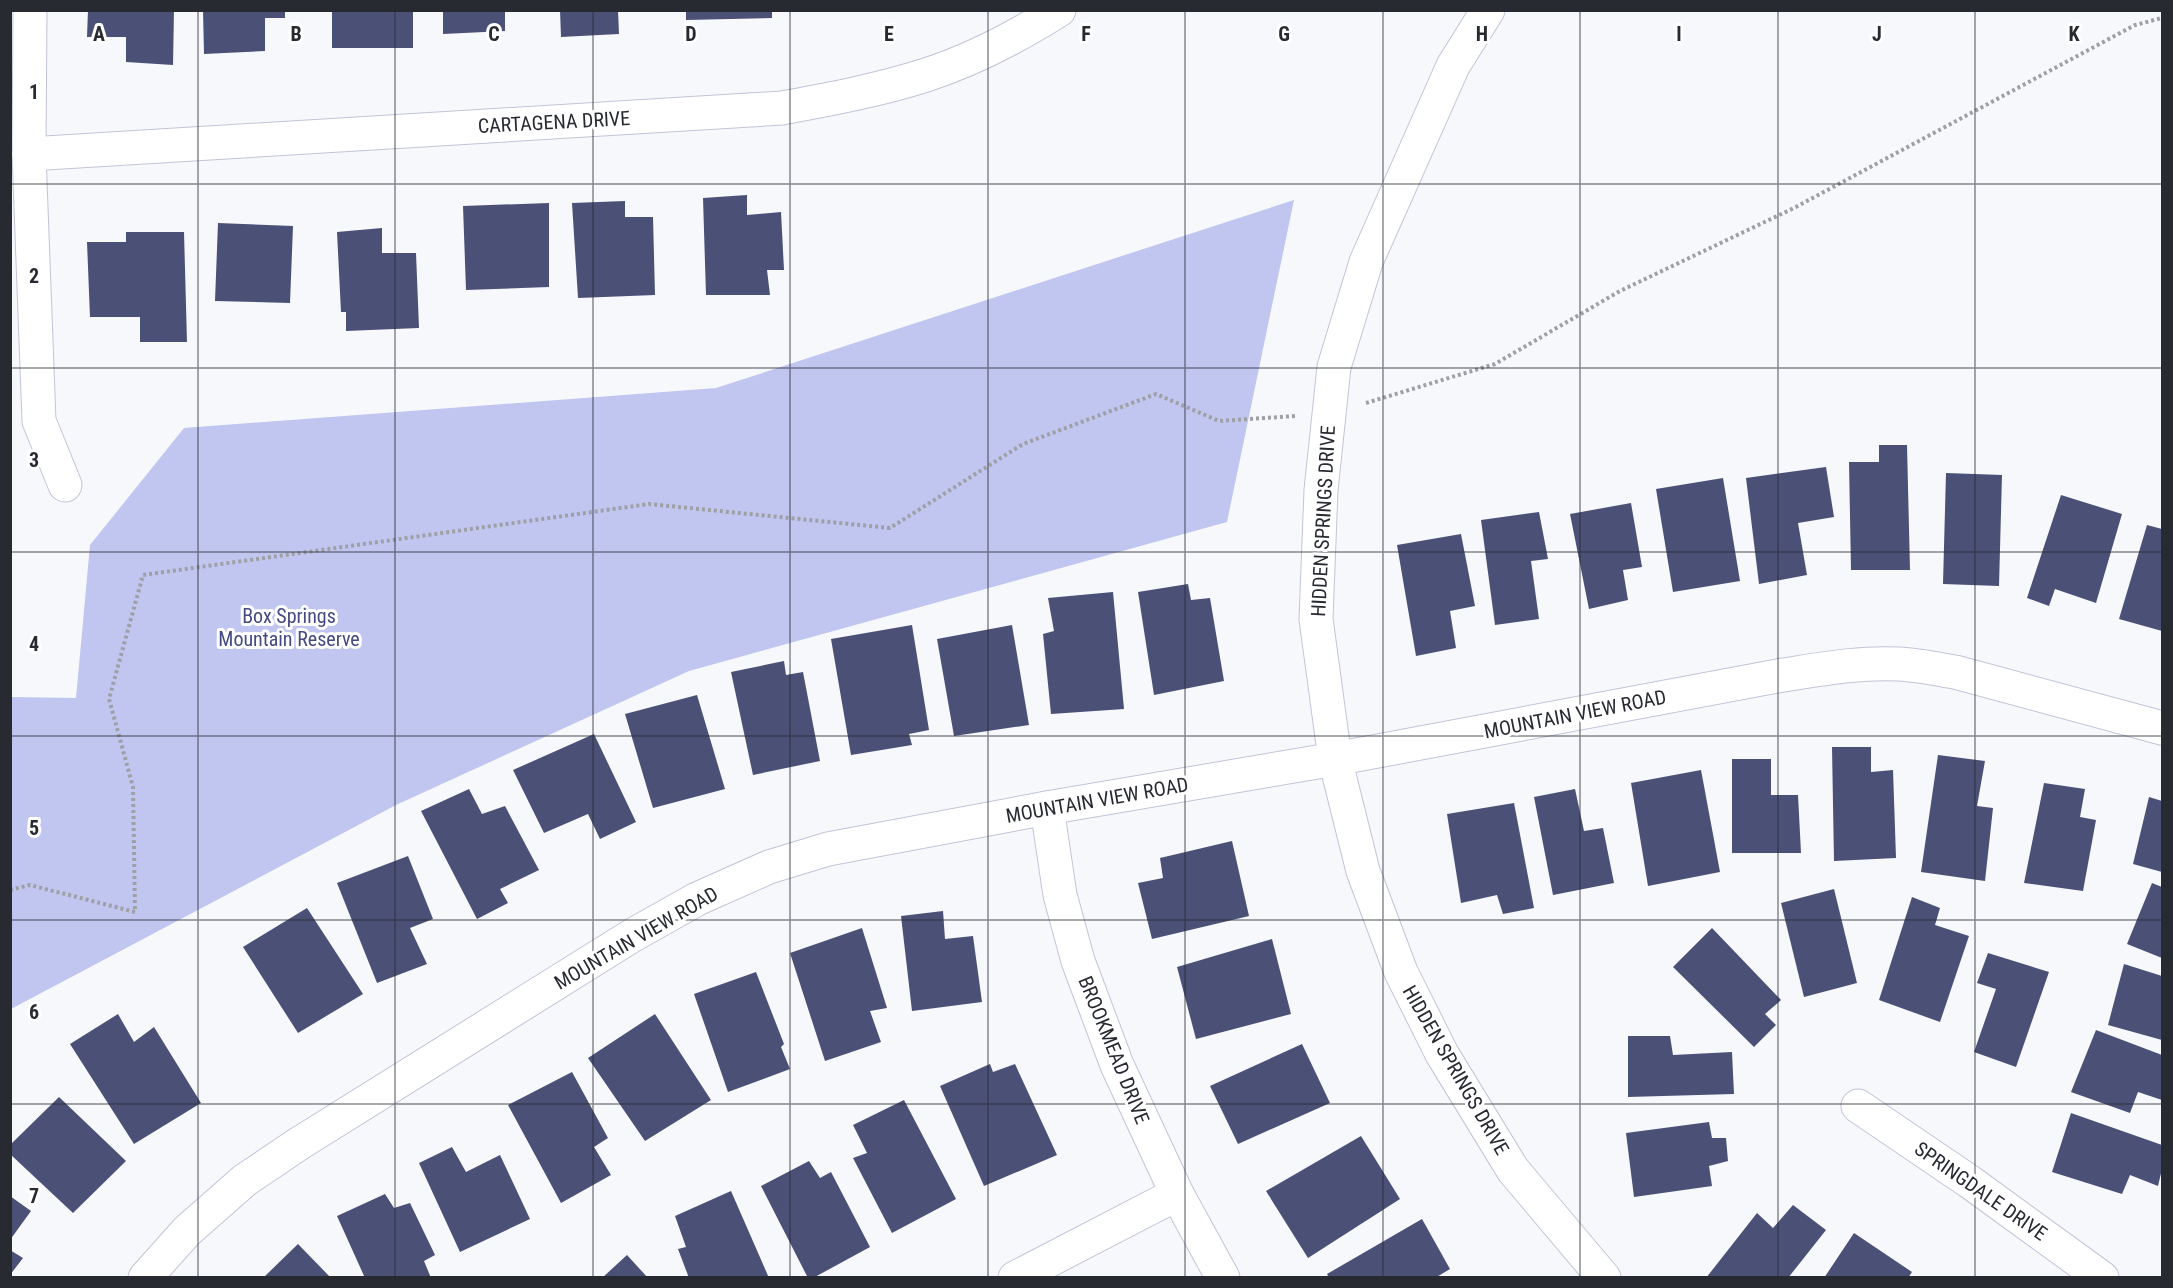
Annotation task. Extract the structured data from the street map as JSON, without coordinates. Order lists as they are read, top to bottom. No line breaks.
{"streets":{"street":["CARTAGENA DRIVE","HIDDEN SPRINGS DRIVE","MOUNTAIN VIEW ROAD","BROOKMEAD DRIVE","SPRINGDALE DRIVE"]},"crossings":[["HIDDEN SPRINGS DRIVE","MOUNTAIN VIEW ROAD"],["MOUNTAIN VIEW ROAD","BROOKMEAD DRIVE"]],"parks":["Box Springs Mountain Reserve"],"grid":{"columns":["A","B","C","D","E","F","G","H","I","J","K"],"rows":["1","2","3","4","5","6","7"]}}
